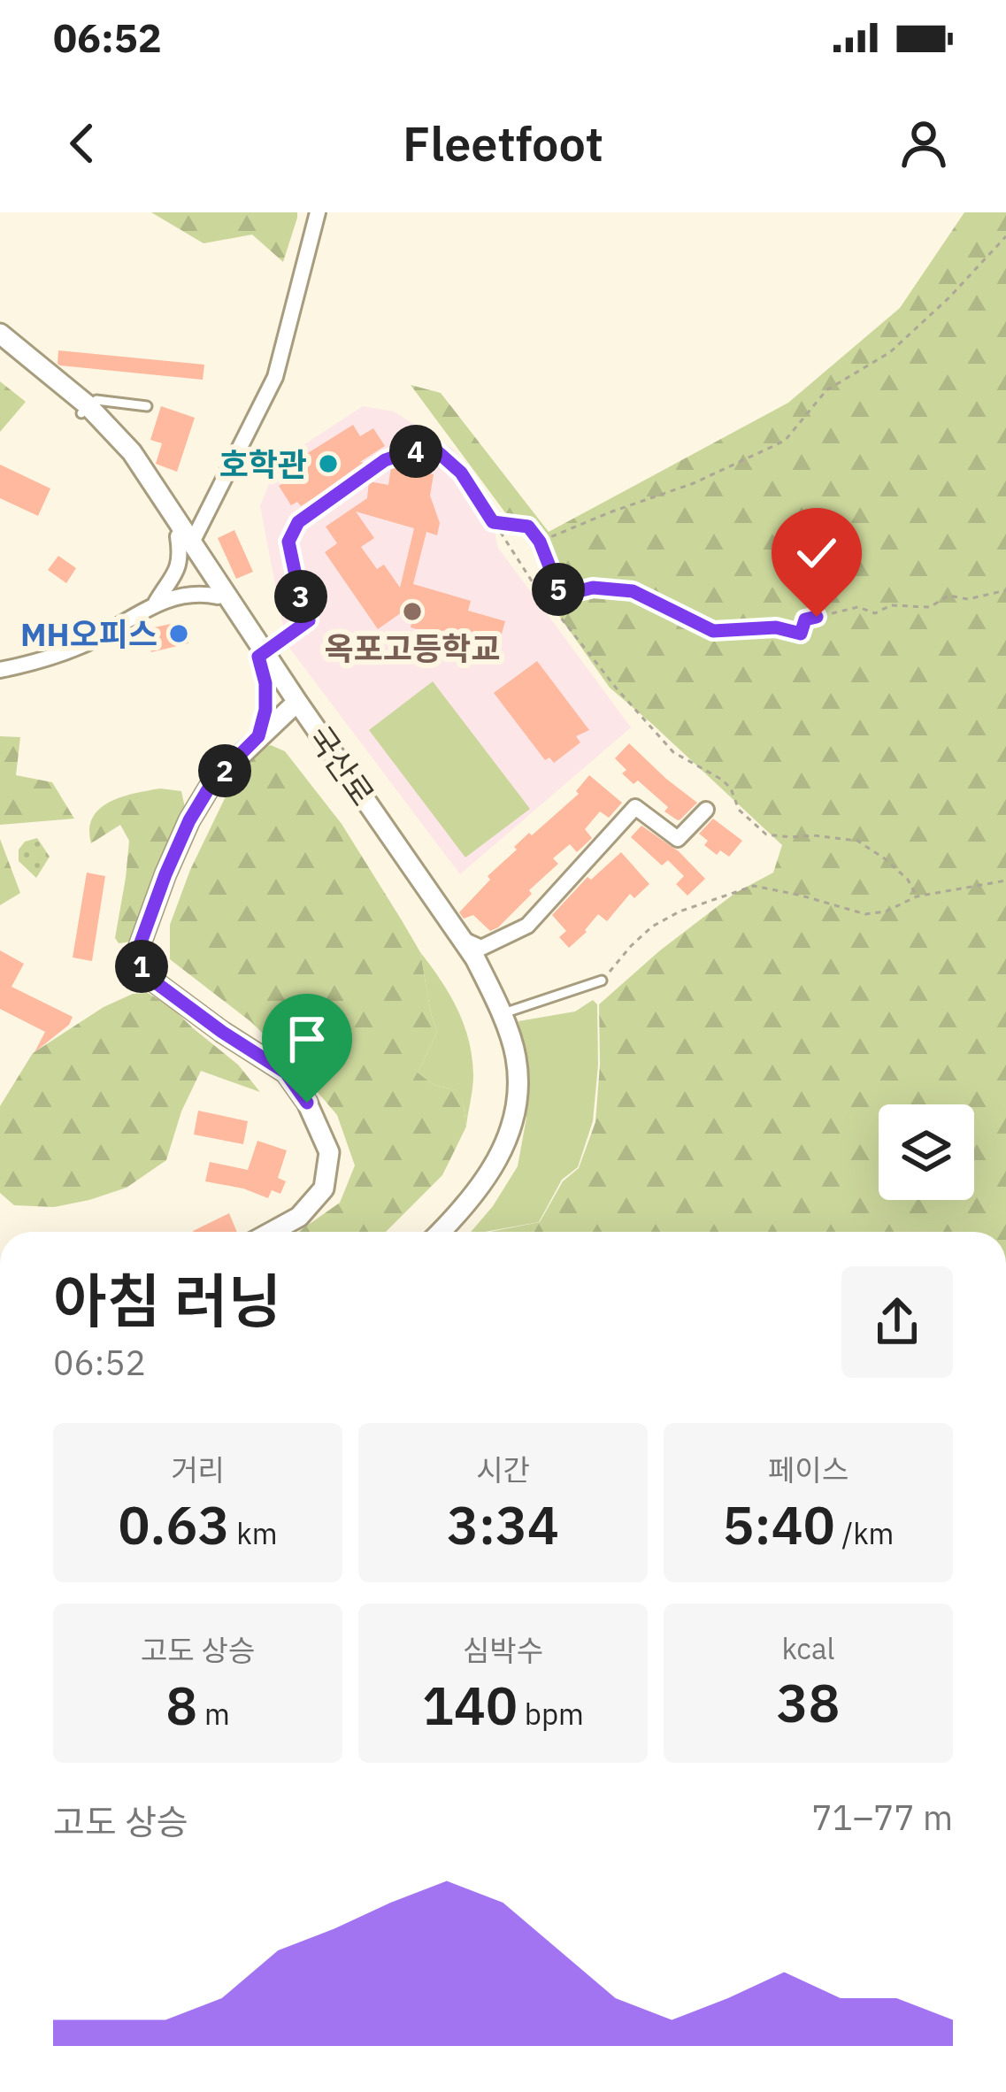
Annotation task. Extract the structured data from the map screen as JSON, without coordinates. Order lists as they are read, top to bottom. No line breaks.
{"streets":{"street":["국산로"]},"places":["호학관","옥포고등학교","MH오피스"],"page":{"status":"06:52","header":"Fleetfoot","pins":["4","5","3","2","1"],"heading":["아침 러닝","06:52"],"stats":[["거리","0.63 km"],["시간","3:34"],["페이스","5:40 /km"],["고도 상승","8 m"],["심박수","140 bpm"],["kcal","38"]],"chart":["고도 상승","71–77 m"]}}
